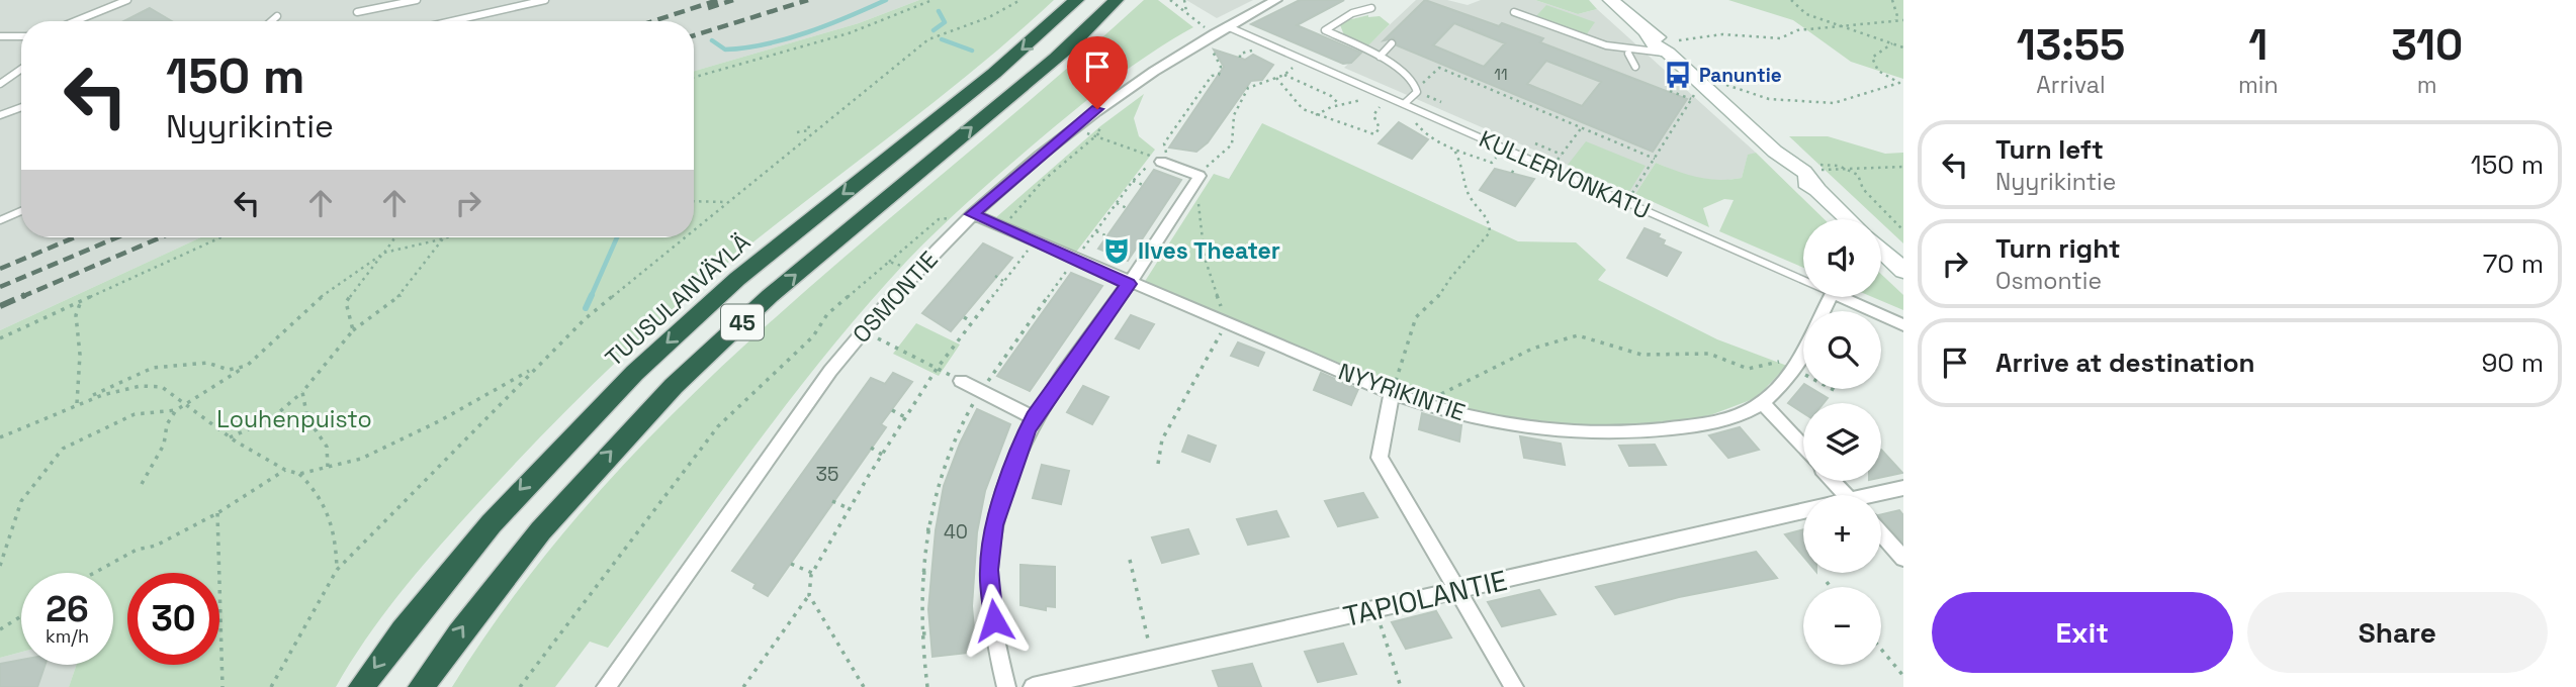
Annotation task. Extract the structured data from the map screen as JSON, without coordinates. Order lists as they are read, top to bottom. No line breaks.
{"streets":{"highway":["TUUSULANVÄYLÄ","45"],"street":["KULLERVONKATU","OSMONTIE","NYYRIKINTIE","TAPIOLANTIE"]},"crossings":[["KULLERVONKATU","OSMONTIE"],["OSMONTIE","NYYRIKINTIE"]],"parks":["Louhenpuisto"],"places":{"bus stop":["Panuntie"],"theatre":["Ilves Theater"]},"house_numbers":["11","35","40"],"page":{"eta":["13:55","Arrival","1","min","310","m"],"turn":["150 m","Nyyrikintie"],"list":[{"name":"Turn left","note":"Nyyrikintie","value":"150 m"},{"name":"Turn right","note":"Osmontie","value":"70 m"},{"name":"Arrive at destination","value":"90 m"}],"map_buttons":["+","−"],"speed":"26 km/h","limit":"30","buttons":["Exit","Share"]}}
